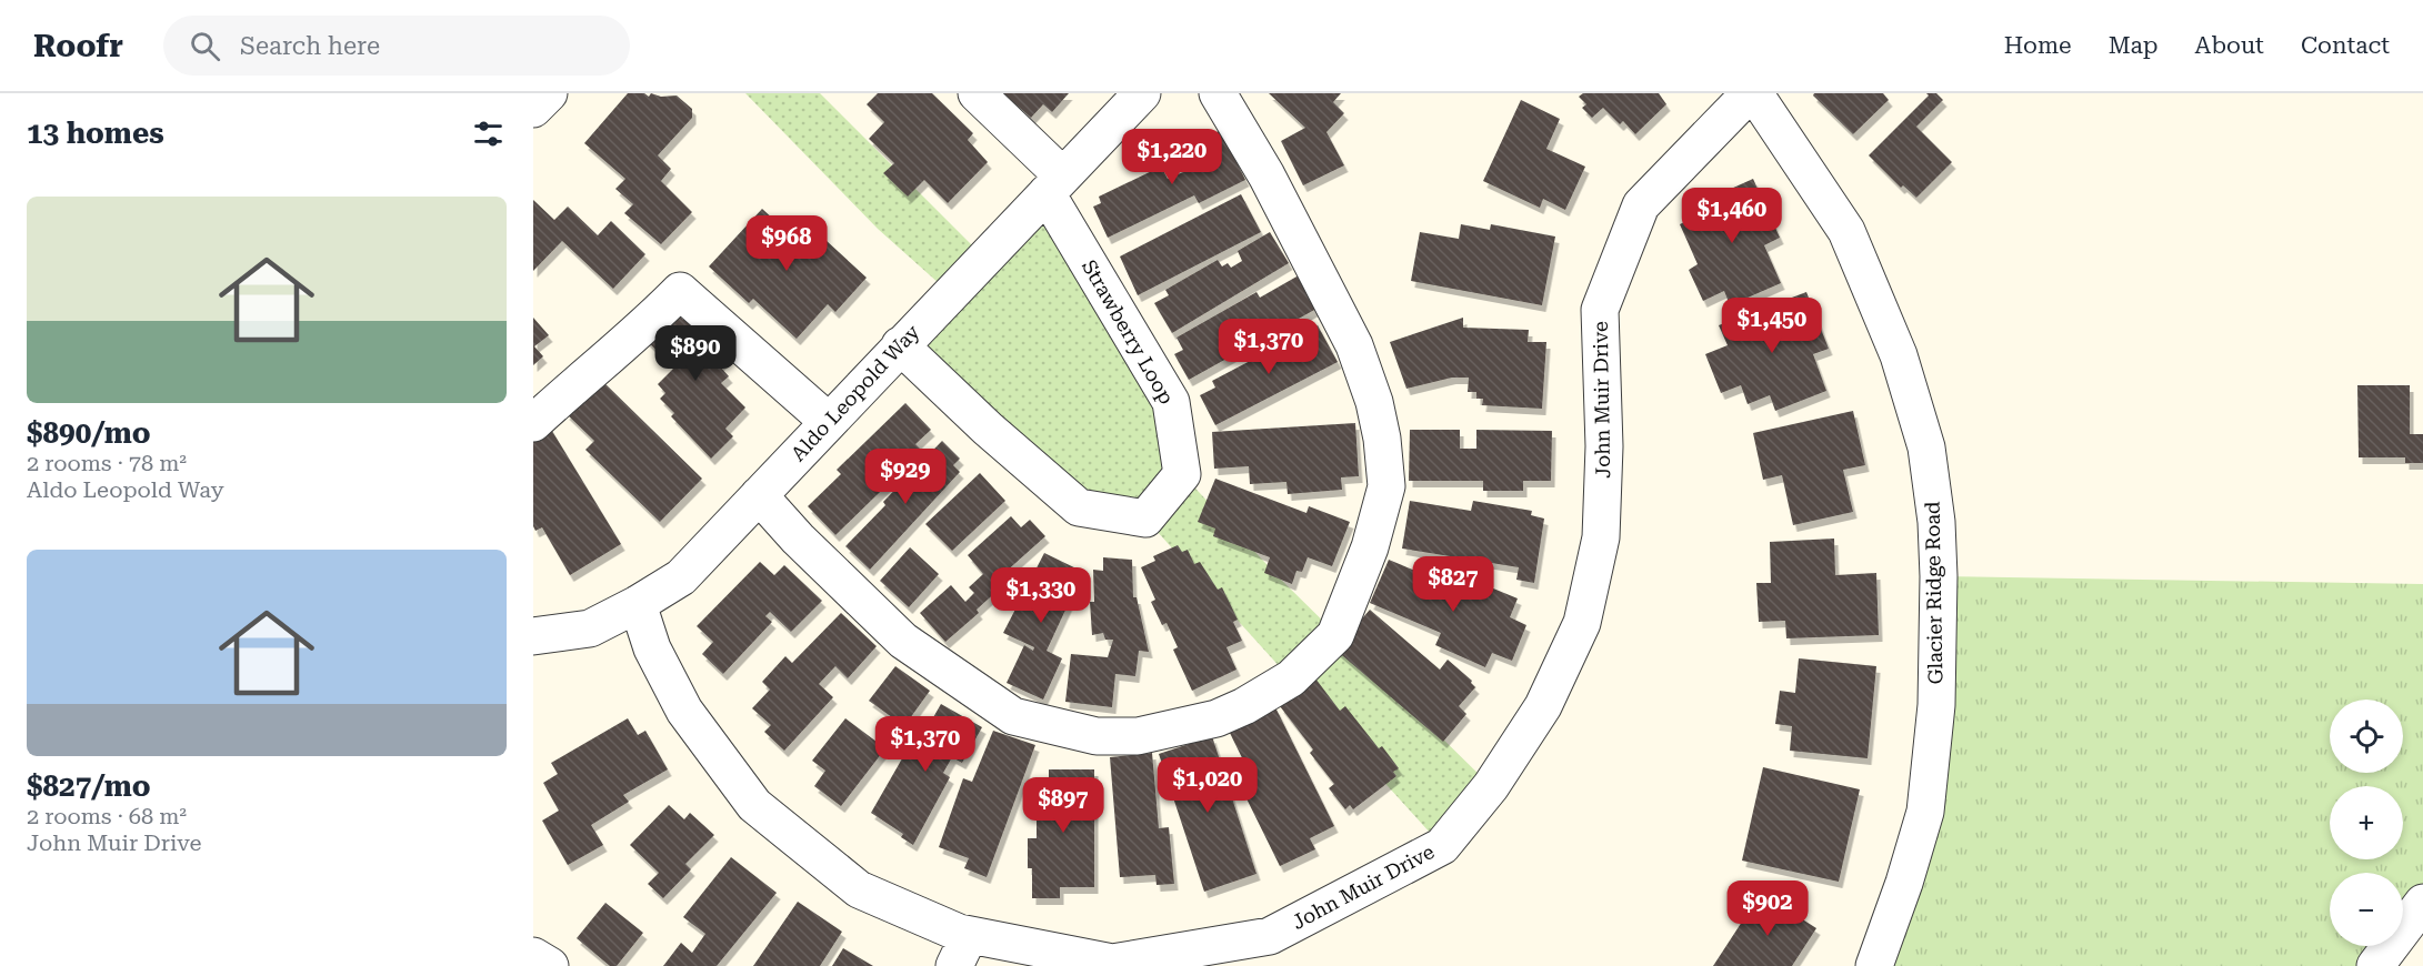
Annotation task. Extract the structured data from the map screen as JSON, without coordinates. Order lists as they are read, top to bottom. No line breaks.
{"streets":{"street":["Strawberry Loop","Aldo Leopold Way","John Muir Drive","Glacier Ridge Road"]},"crossings":[["Strawberry Loop","Aldo Leopold Way"],["Aldo Leopold Way","John Muir Drive"],["John Muir Drive","Glacier Ridge Road"]],"page":{"header":"Roofr","search":"Search here","nav":["Home","Map","About","Contact"],"heading":"13 homes","price":["$1,220","$1,460","$968","$1,450","$1,370","$890","$929","$827","$1,330","$1,370","$1,020","$897","$902"],"list":[{"name":"$890/mo","note":"2 rooms · 78 m² · Aldo Leopold Way"},{"name":"$827/mo","note":"2 rooms · 68 m² · John Muir Drive"}],"map_buttons":["+","−"]}}
